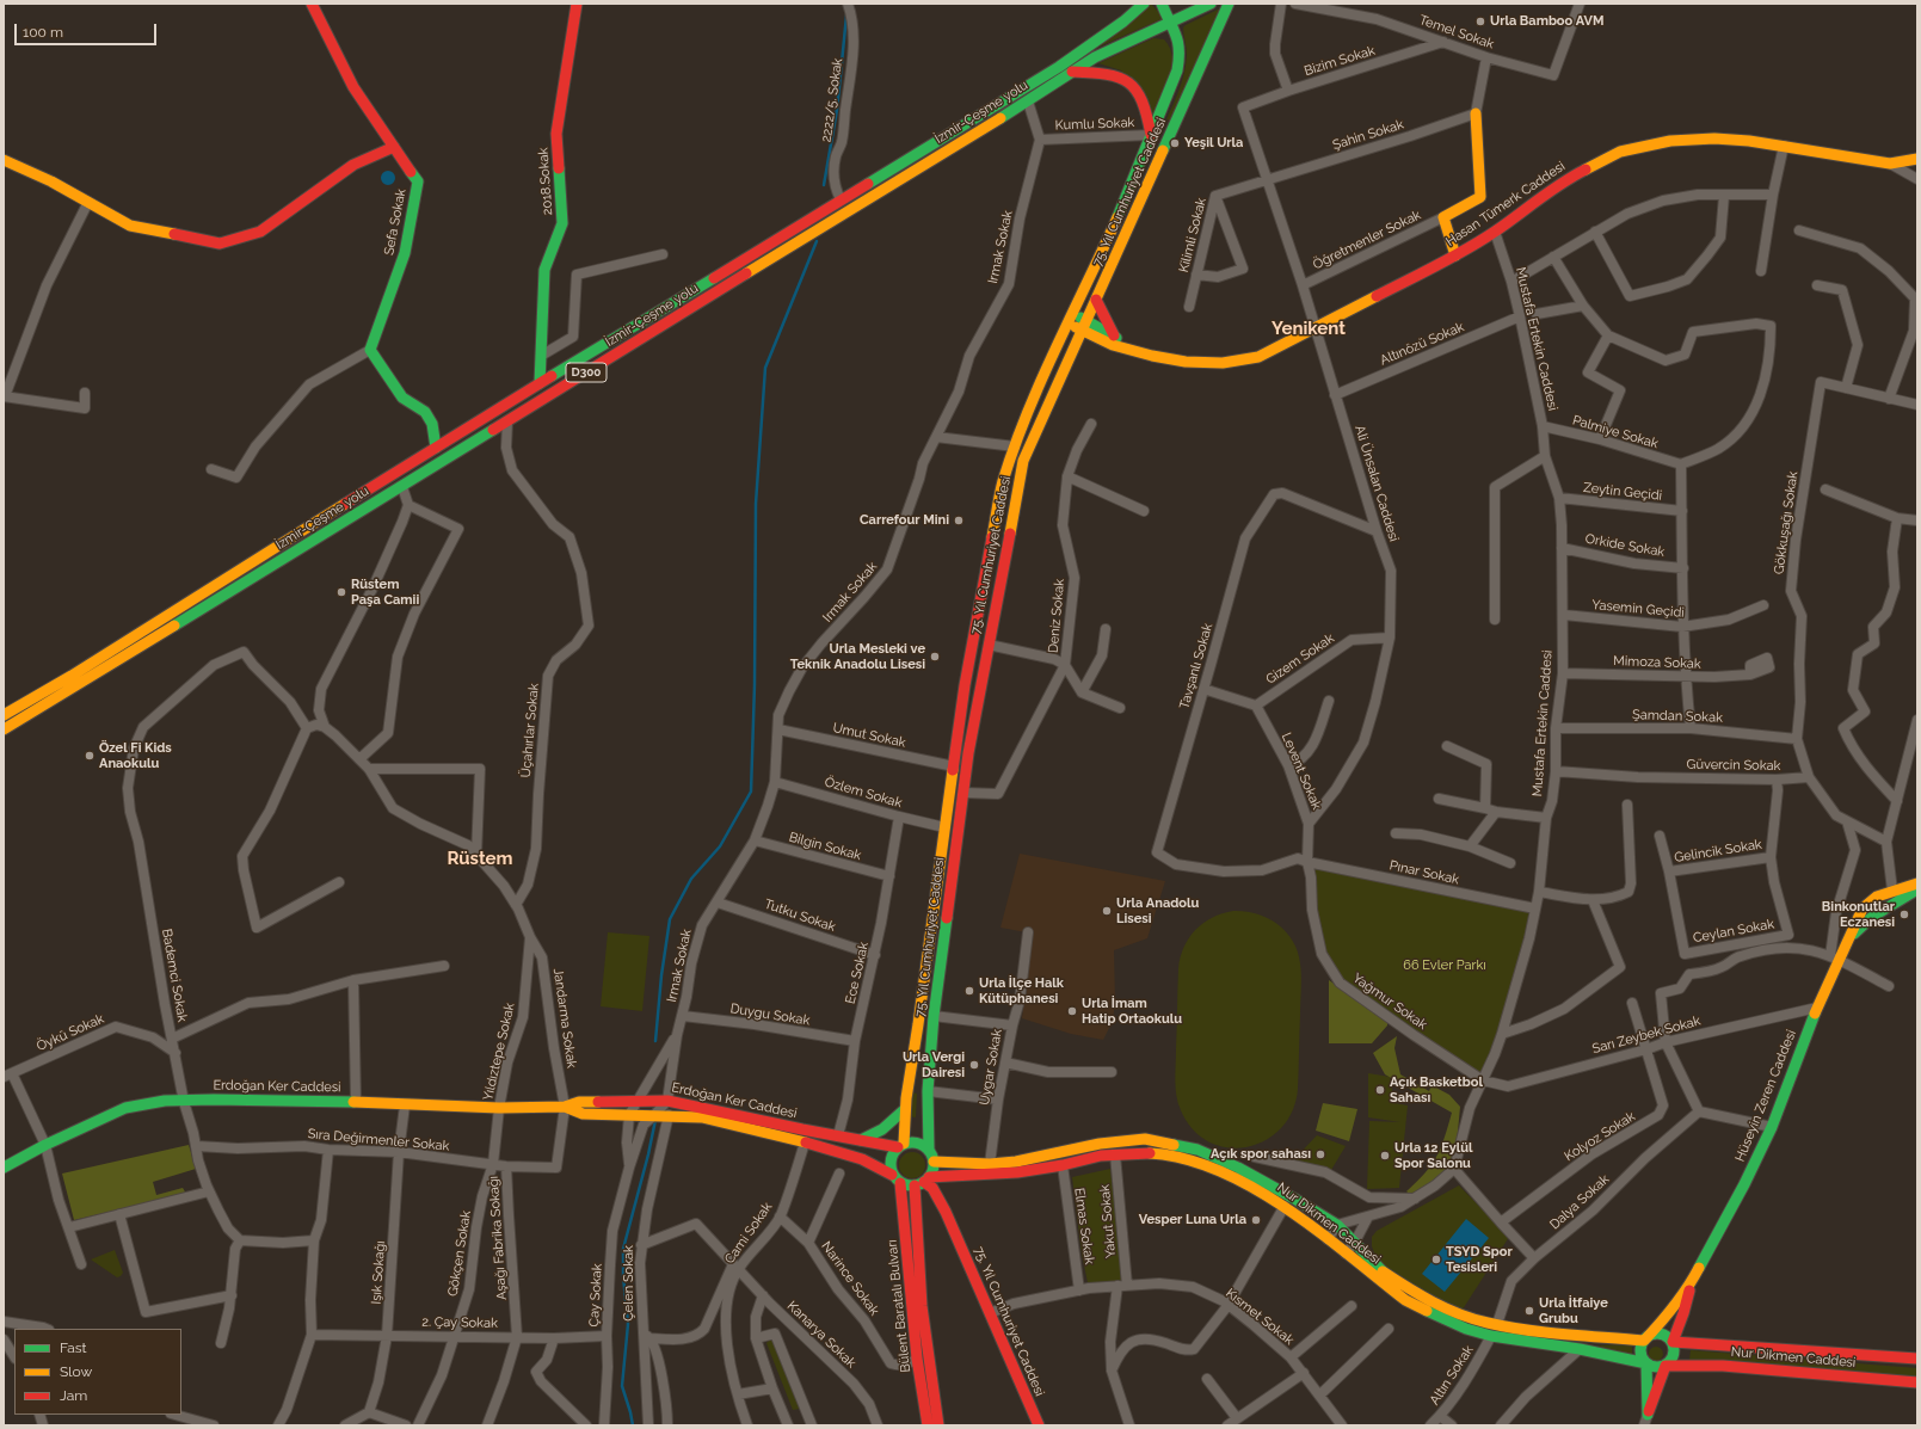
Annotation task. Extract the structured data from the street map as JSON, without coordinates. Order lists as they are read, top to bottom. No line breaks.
{"streets":{"main road":["İzmir-Çeşme yolu","2018.Sokak","75. Yıl Cumhuriyet Caddesi","Hasan Tümerk Caddesi","Sefa Sokak","D300","Erdoğan Ker Caddesi","Hüseyin Zeren Caddesi","Nur Dikmen Caddesi","Bülent Baratalı Bulvarı"],"street":["Temel Sokak","Bizim Sokak","2222/5. Sokak","Kumlu Sokak","Şahin Sokak","Kilimli Sokak","Öğretmenler Sokak","Irmak Sokak","Mustafa Ertekin Caddesi","Altınözü Sokak","Palmiye Sokak","Ali Ünsalan Caddesi","Zeytin Geçidi","Gökkuşağı Sokak","Orkide Sokak","Yasemin Geçidi","Deniz Sokak","Gizem Sokak","Mimoza Sokak","Tavşanlı Sokak","Şamdan Sokak","Üçahırlar Sokak","Umut Sokak","Güvercin Sokak","Levent Sokak","Özlem Sokak","Bilgin Sokak","Gelincik Sokak","Pınar Sokak","Tutku Sokak","Ceylan Sokak","Ece Sokak","Bademci Sokak","Yağmur Sokak","Duygu Sokak","Jandarma Sokak","Öykü Sokak","Sarı Zeybek Sokak","Yıldıztepe Sokak","Uygar Sokak","Kolyoz Sokak","Sıra Değirmenler Sokak","Dalya Sokak","Yakut Sokak","Elmas Sokak","Cami Sokak","Aşağı Fabrika Sokağı","Gökçen Sokak","Işık Sokağı","Narince Sokak","Çelen Sokak","Çay Sokak","Kısmet Sokak","2. Çay Sokak","Kanarya Sokak","Altın Sokak"]},"crossings":[["Temel Sokak","Bizim Sokak"],["Bizim Sokak","Ali Ünsalan Caddesi"],["2222/5. Sokak","İzmir-Çeşme yolu"],["İzmir-Çeşme yolu","2018.Sokak"],["İzmir-Çeşme yolu","75. Yıl Cumhuriyet Caddesi"],["İzmir-Çeşme yolu","D300"],["İzmir-Çeşme yolu","Üçahırlar Sokak"],["Kumlu Sokak","75. Yıl Cumhuriyet Caddesi"],["Kumlu Sokak","Irmak Sokak"],["Şahin Sokak","Kilimli Sokak"],["Şahin Sokak","Ali Ünsalan Caddesi"],["75. Yıl Cumhuriyet Caddesi","Hasan Tümerk Caddesi"],["75. Yıl Cumhuriyet Caddesi","D300"],["75. Yıl Cumhuriyet Caddesi","Deniz Sokak"],["75. Yıl Cumhuriyet Caddesi","Umut Sokak"],["75. Yıl Cumhuriyet Caddesi","Özlem Sokak"],["75. Yıl Cumhuriyet Caddesi","Uygar Sokak"],["75. Yıl Cumhuriyet Caddesi","Erdoğan Ker Caddesi"],["75. Yıl Cumhuriyet Caddesi","Nur Dikmen Caddesi"],["75. Yıl Cumhuriyet Caddesi","Bülent Baratalı Bulvarı"],["75. Yıl Cumhuriyet Caddesi","Kısmet Sokak"],["Hasan Tümerk Caddesi","Mustafa Ertekin Caddesi"],["Hasan Tümerk Caddesi","Ali Ünsalan Caddesi"],["Kilimli Sokak","Ali Ünsalan Caddesi"],["Öğretmenler Sokak","Ali Ünsalan Caddesi"],["Irmak Sokak","Umut Sokak"],["Irmak Sokak","Özlem Sokak"],["Irmak Sokak","Bilgin Sokak"],["Irmak Sokak","Tutku Sokak"],["Irmak Sokak","Duygu Sokak"],["Mustafa Ertekin Caddesi","Altınözü Sokak"],["Mustafa Ertekin Caddesi","Palmiye Sokak"],["Mustafa Ertekin Caddesi","Zeytin Geçidi"],["Mustafa Ertekin Caddesi","Orkide Sokak"],["Mustafa Ertekin Caddesi","Yasemin Geçidi"],["Mustafa Ertekin Caddesi","Mimoza Sokak"],["Mustafa Ertekin Caddesi","Şamdan Sokak"],["Mustafa Ertekin Caddesi","Güvercin Sokak"],["Mustafa Ertekin Caddesi","Pınar Sokak"],["Mustafa Ertekin Caddesi","Yağmur Sokak"],["Mustafa Ertekin Caddesi","Sarı Zeybek Sokak"],["Altınözü Sokak","Ali Ünsalan Caddesi"],["Ali Ünsalan Caddesi","Gizem Sokak"],["Ali Ünsalan Caddesi","Tavşanlı Sokak"],["Ali Ünsalan Caddesi","Levent Sokak"],["Gökkuşağı Sokak","Şamdan Sokak"],["Gökkuşağı Sokak","Güvercin Sokak"],["Gizem Sokak","Levent Sokak"],["Tavşanlı Sokak","Pınar Sokak"],["Üçahırlar Sokak","Yıldıztepe Sokak"],["Özlem Sokak","Ece Sokak"],["Bilgin Sokak","Ece Sokak"],["Gelincik Sokak","Ceylan Sokak"],["Pınar Sokak","Yağmur Sokak"],["Tutku Sokak","Ece Sokak"],["Ece Sokak","Duygu Sokak"],["Ece Sokak","Erdoğan Ker Caddesi"],["Bademci Sokak","Öykü Sokak"],["Bademci Sokak","Erdoğan Ker Caddesi"],["Bademci Sokak","Sıra Değirmenler Sokak"],["Yağmur Sokak","Sarı Zeybek Sokak"],["Jandarma Sokak","Yıldıztepe Sokak"],["Jandarma Sokak","Erdoğan Ker Caddesi"],["Jandarma Sokak","Sıra Değirmenler Sokak"],["Sarı Zeybek Sokak","Hüseyin Zeren Caddesi"],["Sarı Zeybek Sokak","Kolyoz Sokak"],["Yıldıztepe Sokak","Erdoğan Ker Caddesi"],["Yıldıztepe Sokak","Sıra Değirmenler Sokak"],["Yıldıztepe Sokak","Gökçen Sokak"],["Uygar Sokak","Nur Dikmen Caddesi"],["Erdoğan Ker Caddesi","Nur Dikmen Caddesi"],["Erdoğan Ker Caddesi","Cami Sokak"],["Erdoğan Ker Caddesi","Işık Sokağı"],["Erdoğan Ker Caddesi","Çelen Sokak"],["Erdoğan Ker Caddesi","Çay Sokak"],["Erdoğan Ker Caddesi","Bülent Baratalı Bulvarı"],["Sıra Değirmenler Sokak","Aşağı Fabrika Sokağı"],["Sıra Değirmenler Sokak","Gökçen Sokak"],["Sıra Değirmenler Sokak","Işık Sokağı"],["Dalya Sokak","Nur Dikmen Caddesi"],["Yakut Sokak","Nur Dikmen Caddesi"],["Yakut Sokak","Kısmet Sokak"],["Nur Dikmen Caddesi","Elmas Sokak"],["Nur Dikmen Caddesi","Bülent Baratalı Bulvarı"],["Nur Dikmen Caddesi","Altın Sokak"],["Elmas Sokak","Kısmet Sokak"],["Cami Sokak","Narince Sokak"],["Cami Sokak","Kanarya Sokak"],["Aşağı Fabrika Sokağı","2. Çay Sokak"],["Gökçen Sokak","2. Çay Sokak"],["Işık Sokağı","2. Çay Sokak"],["Narince Sokak","Bülent Baratalı Bulvarı"],["Çelen Sokak","Kanarya Sokak"],["Çay Sokak","2. Çay Sokak"]],"districts":["Yenikent","Rüstem"],"parks":["66 Evler Parkı"],"places":["Urla Bamboo AVM","Yeşil Urla","Carrefour Mini","Rüstem Paşa Camii","Urla Mesleki ve Teknik Anadolu Lisesi","Özel Fi Kids Anaokulu","Urla Anadolu Lisesi","Binkonutlar Eczanesi","Urla İlçe Halk Kütüphanesi","Urla İmam Hatip Ortaokulu","Urla Vergi Dairesi","Açık Basketbol Sahası","Açık spor sahası","Urla 12 Eylül Spor Salonu","Vesper Luna Urla","TSYD Spor Tesisleri","Urla İtfaiye Grubu"],"legend":["Fast","Slow","Jam"],"scale_bar":"100 m"}
